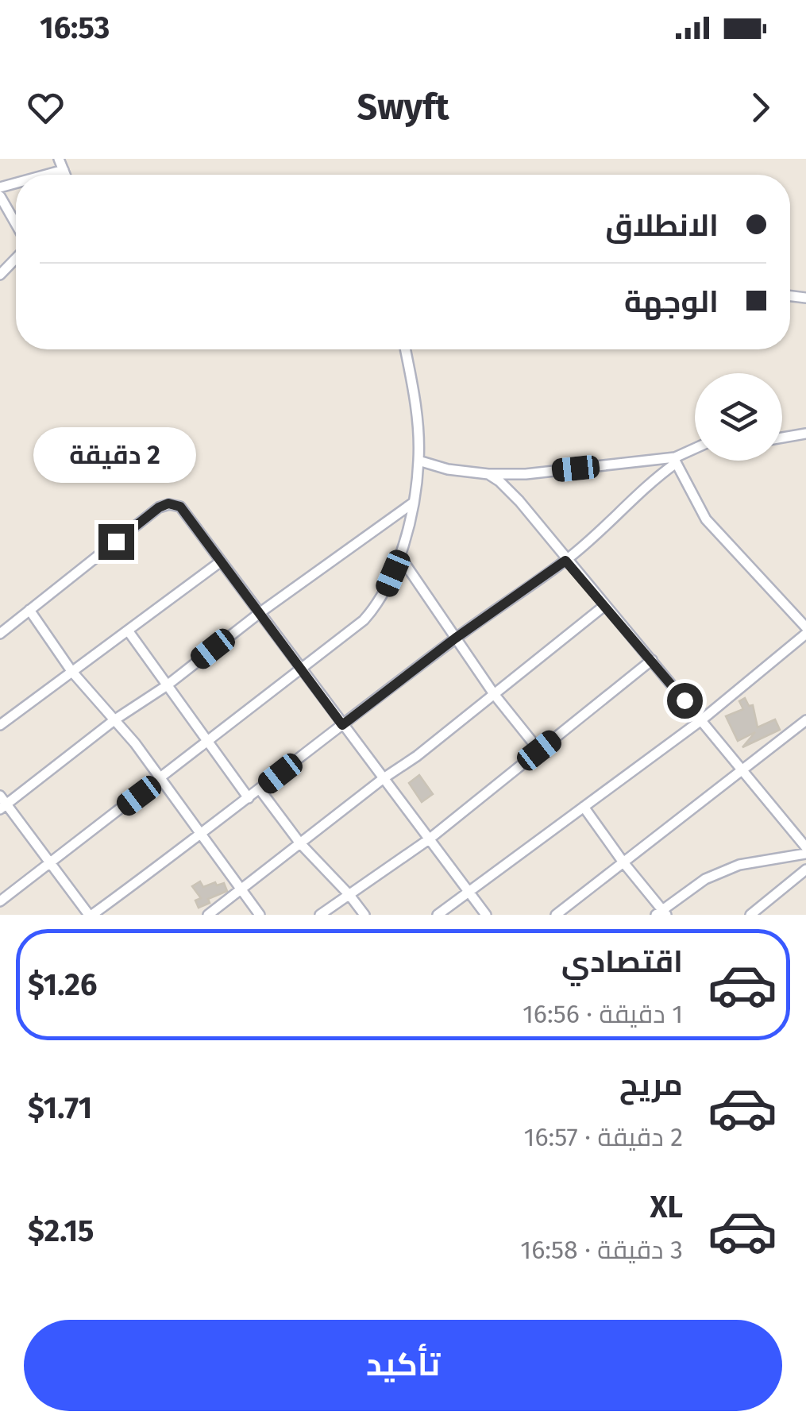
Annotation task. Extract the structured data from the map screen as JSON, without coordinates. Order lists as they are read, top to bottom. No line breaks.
{"page":{"status":"16:53","header":"Swyft","banner":["الانطلاق","الوجهة"],"bubble":"2 دقيقة","list":[{"name":"اقتصادي","note":"1 دقيقة · 16:56","value":"$1.26"},{"name":"مريح","note":"2 دقيقة · 16:57","value":"$1.71"},{"name":"XL","note":"3 دقيقة · 16:58","value":"$2.15"}],"buttons":"تأكيد"}}
